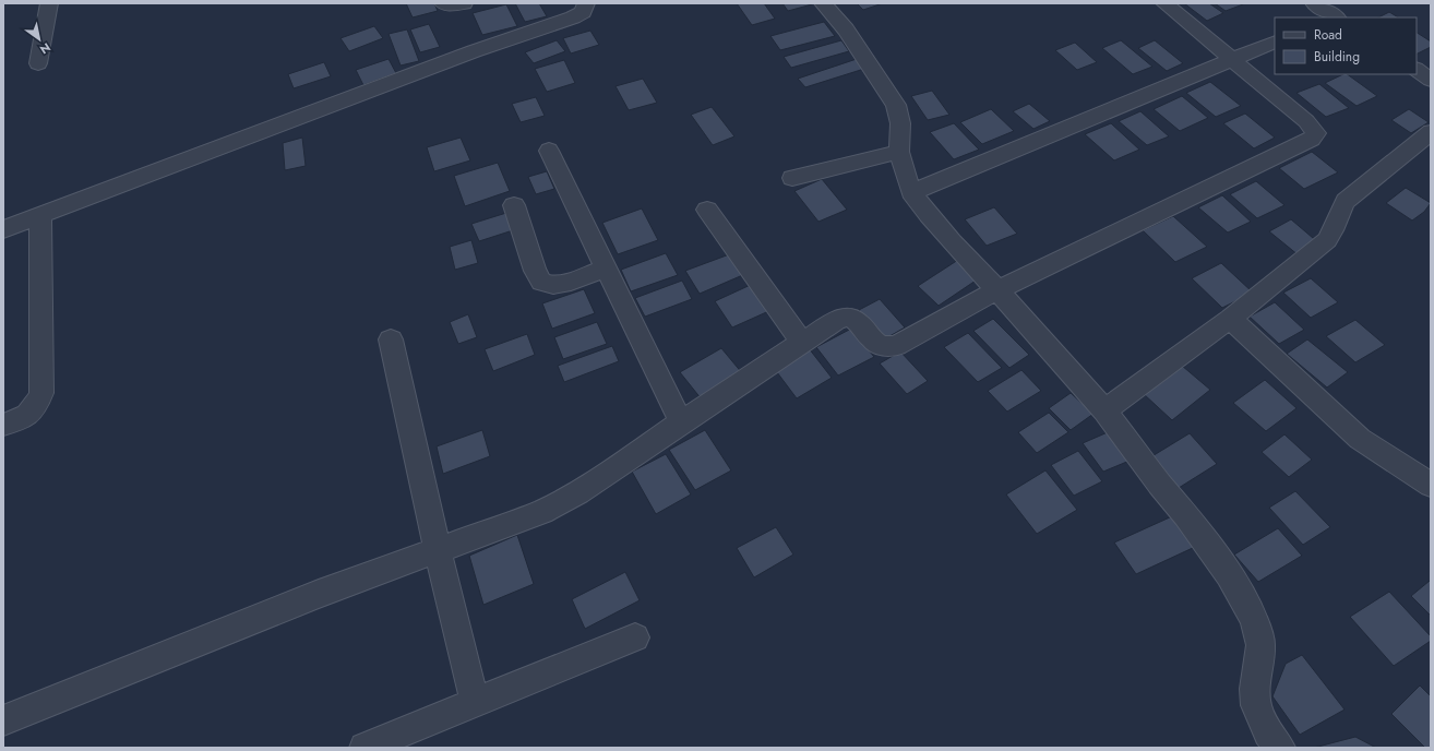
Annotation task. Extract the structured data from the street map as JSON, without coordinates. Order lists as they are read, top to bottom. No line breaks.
{"legend":["Road","Building"],"north":"bottom right"}
